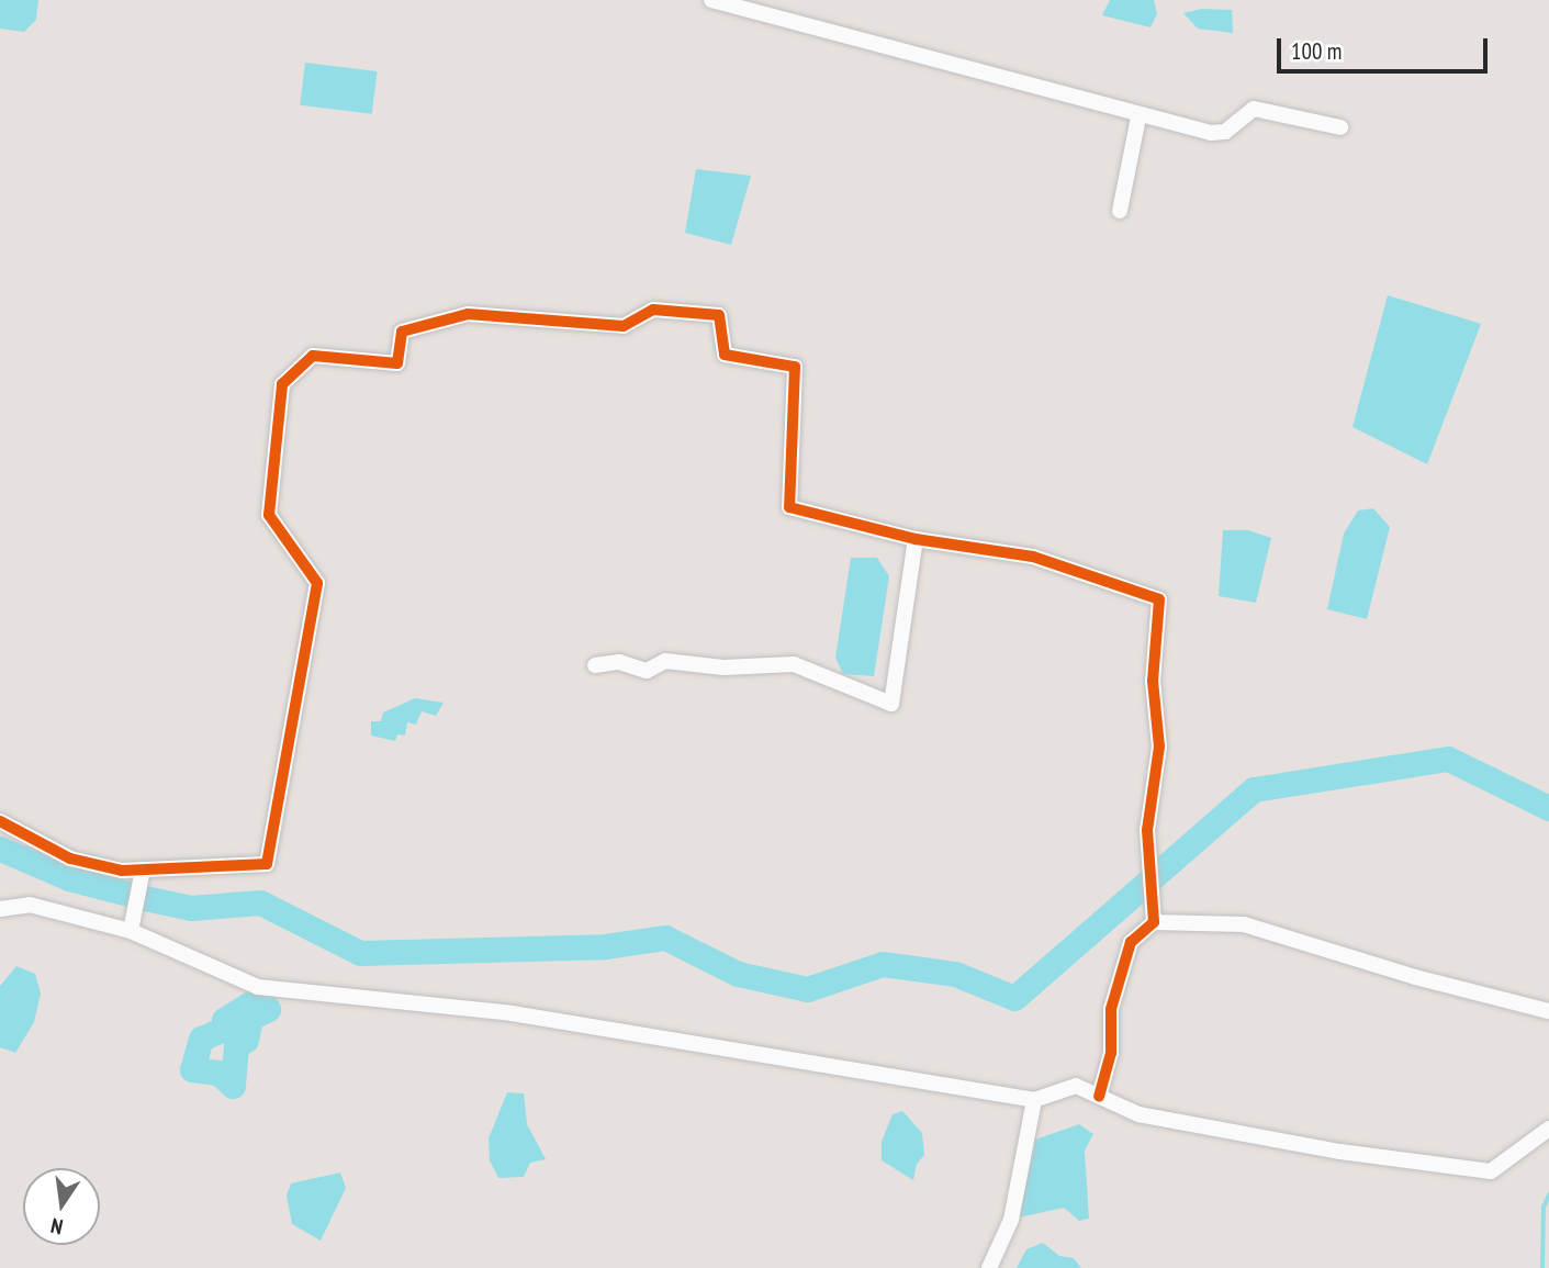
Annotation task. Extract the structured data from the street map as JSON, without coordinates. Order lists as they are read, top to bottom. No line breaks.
{"scale_bar":"100 m","north":"bottom"}
